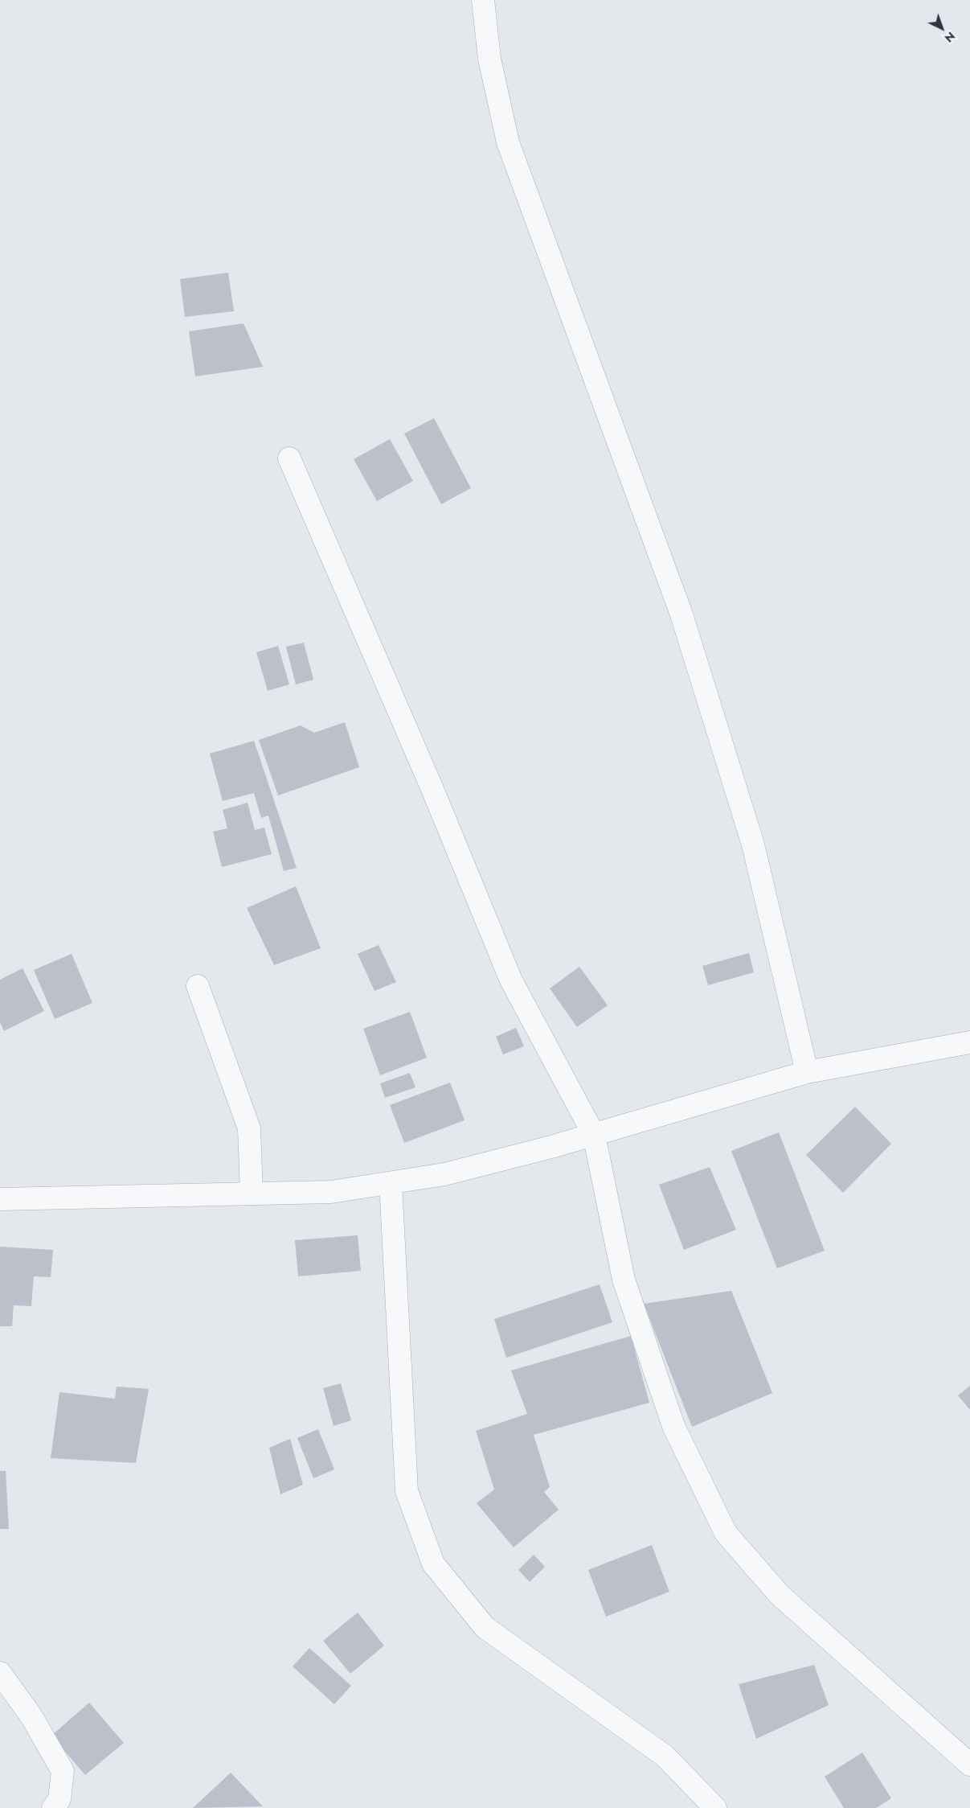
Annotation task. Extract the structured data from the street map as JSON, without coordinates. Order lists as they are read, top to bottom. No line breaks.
{"north":"bottom right"}
